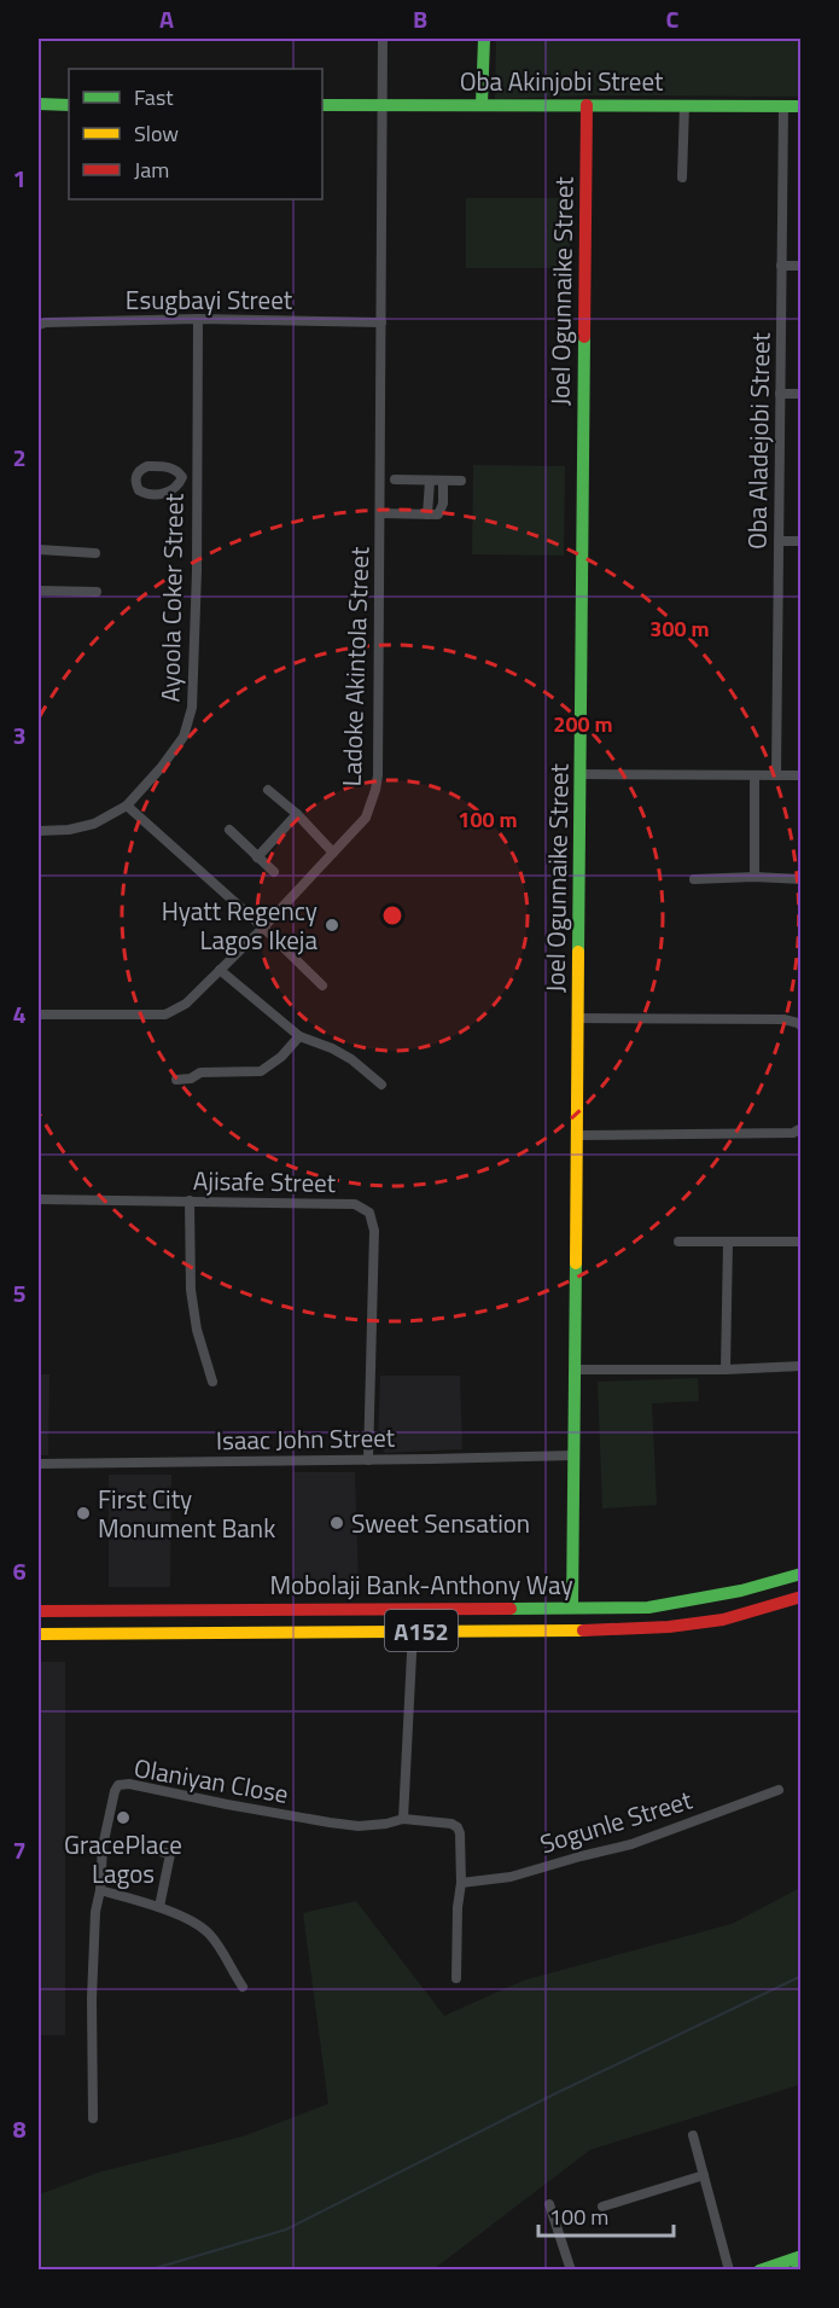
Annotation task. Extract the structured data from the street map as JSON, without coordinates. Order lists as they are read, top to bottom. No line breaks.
{"streets":{"street":["Oba Akinjobi Street","Joel Ogunnaike Street","Esugbayi Street","Oba Aladejobi Street","Ayoola Coker Street","Ladoke Akintola Street","Ajisafe Street","Isaac John Street","Mobolaji Bank-Anthony Way","A152","Olaniyan Close","Sogunle Street"]},"crossings":[["Oba Akinjobi Street","Joel Ogunnaike Street"],["Oba Akinjobi Street","Oba Aladejobi Street"],["Oba Akinjobi Street","Ladoke Akintola Street"],["Joel Ogunnaike Street","Isaac John Street"],["Joel Ogunnaike Street","Mobolaji Bank-Anthony Way"],["Esugbayi Street","Ayoola Coker Street"],["Esugbayi Street","Ladoke Akintola Street"],["Ajisafe Street","Isaac John Street"]],"places":["Hyatt Regency Lagos Ikeja","First City Monument Bank","Sweet Sensation","GracePlace Lagos"],"legend":["Fast","Slow","Jam"],"scale_bar":"100 m","grid":{"columns":["A","B","C"],"rows":["1","2","3","4","5","6","7","8"]},"rings":["300 m","200 m","100 m"]}
